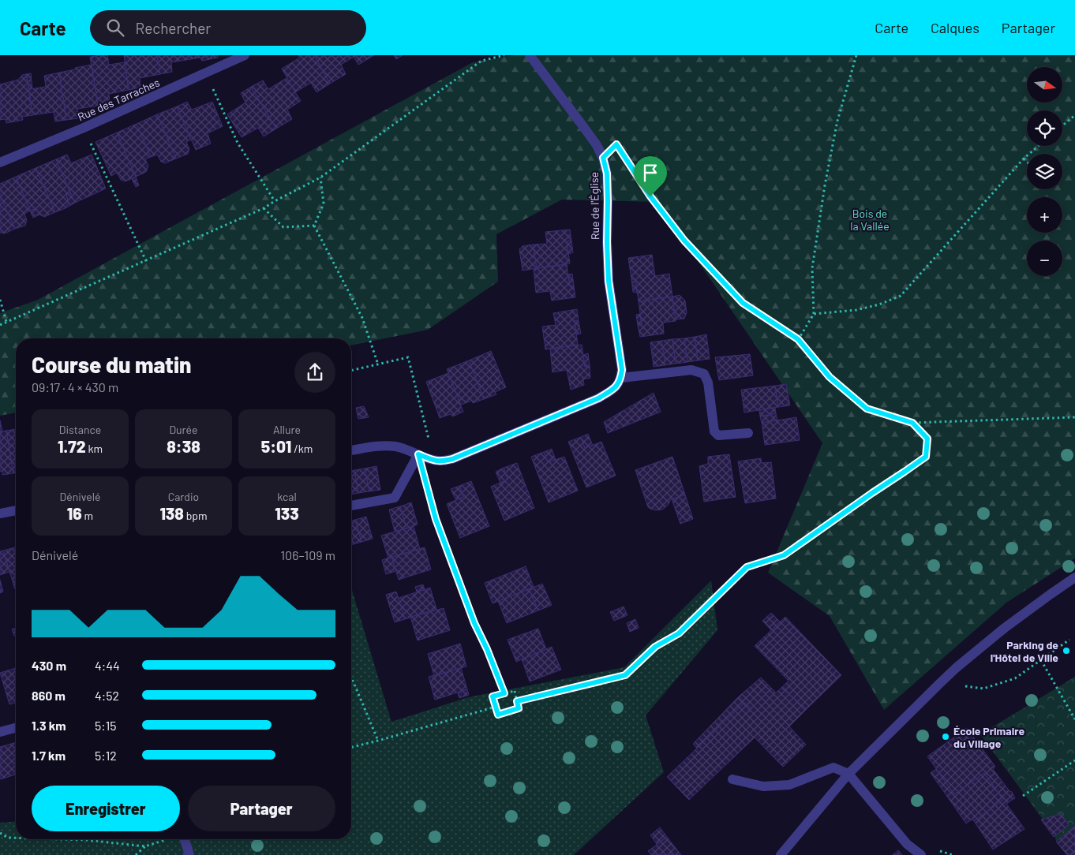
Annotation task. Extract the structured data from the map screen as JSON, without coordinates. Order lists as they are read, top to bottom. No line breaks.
{"streets":{"street":["Rue des Tarraches","Rue de l'Église"]},"parks":["Bois de la Vallée"],"places":["Parking de l'Hôtel de Ville","École Primaire du Village"],"north":"right","page":{"header":"Carte","search":"Rechercher","nav":["Carte","Calques","Partager"],"map_buttons":["+","−"],"heading":["Course du matin","09:17 · 4 × 430 m"],"stats":[["Distance","1.72 km"],["Durée","8:38"],["Allure","5:01 /km"],["Dénivelé","16 m"],["Cardio","138 bpm"],["kcal","133"]],"chart":["Dénivelé","106–109 m"],"list":[{"name":"430 m","note":"4:44"},{"name":"860 m","note":"4:52"},{"name":"1.3 km","note":"5:15"},{"name":"1.7 km","note":"5:12"}],"buttons":["Enregistrer","Partager"]}}
